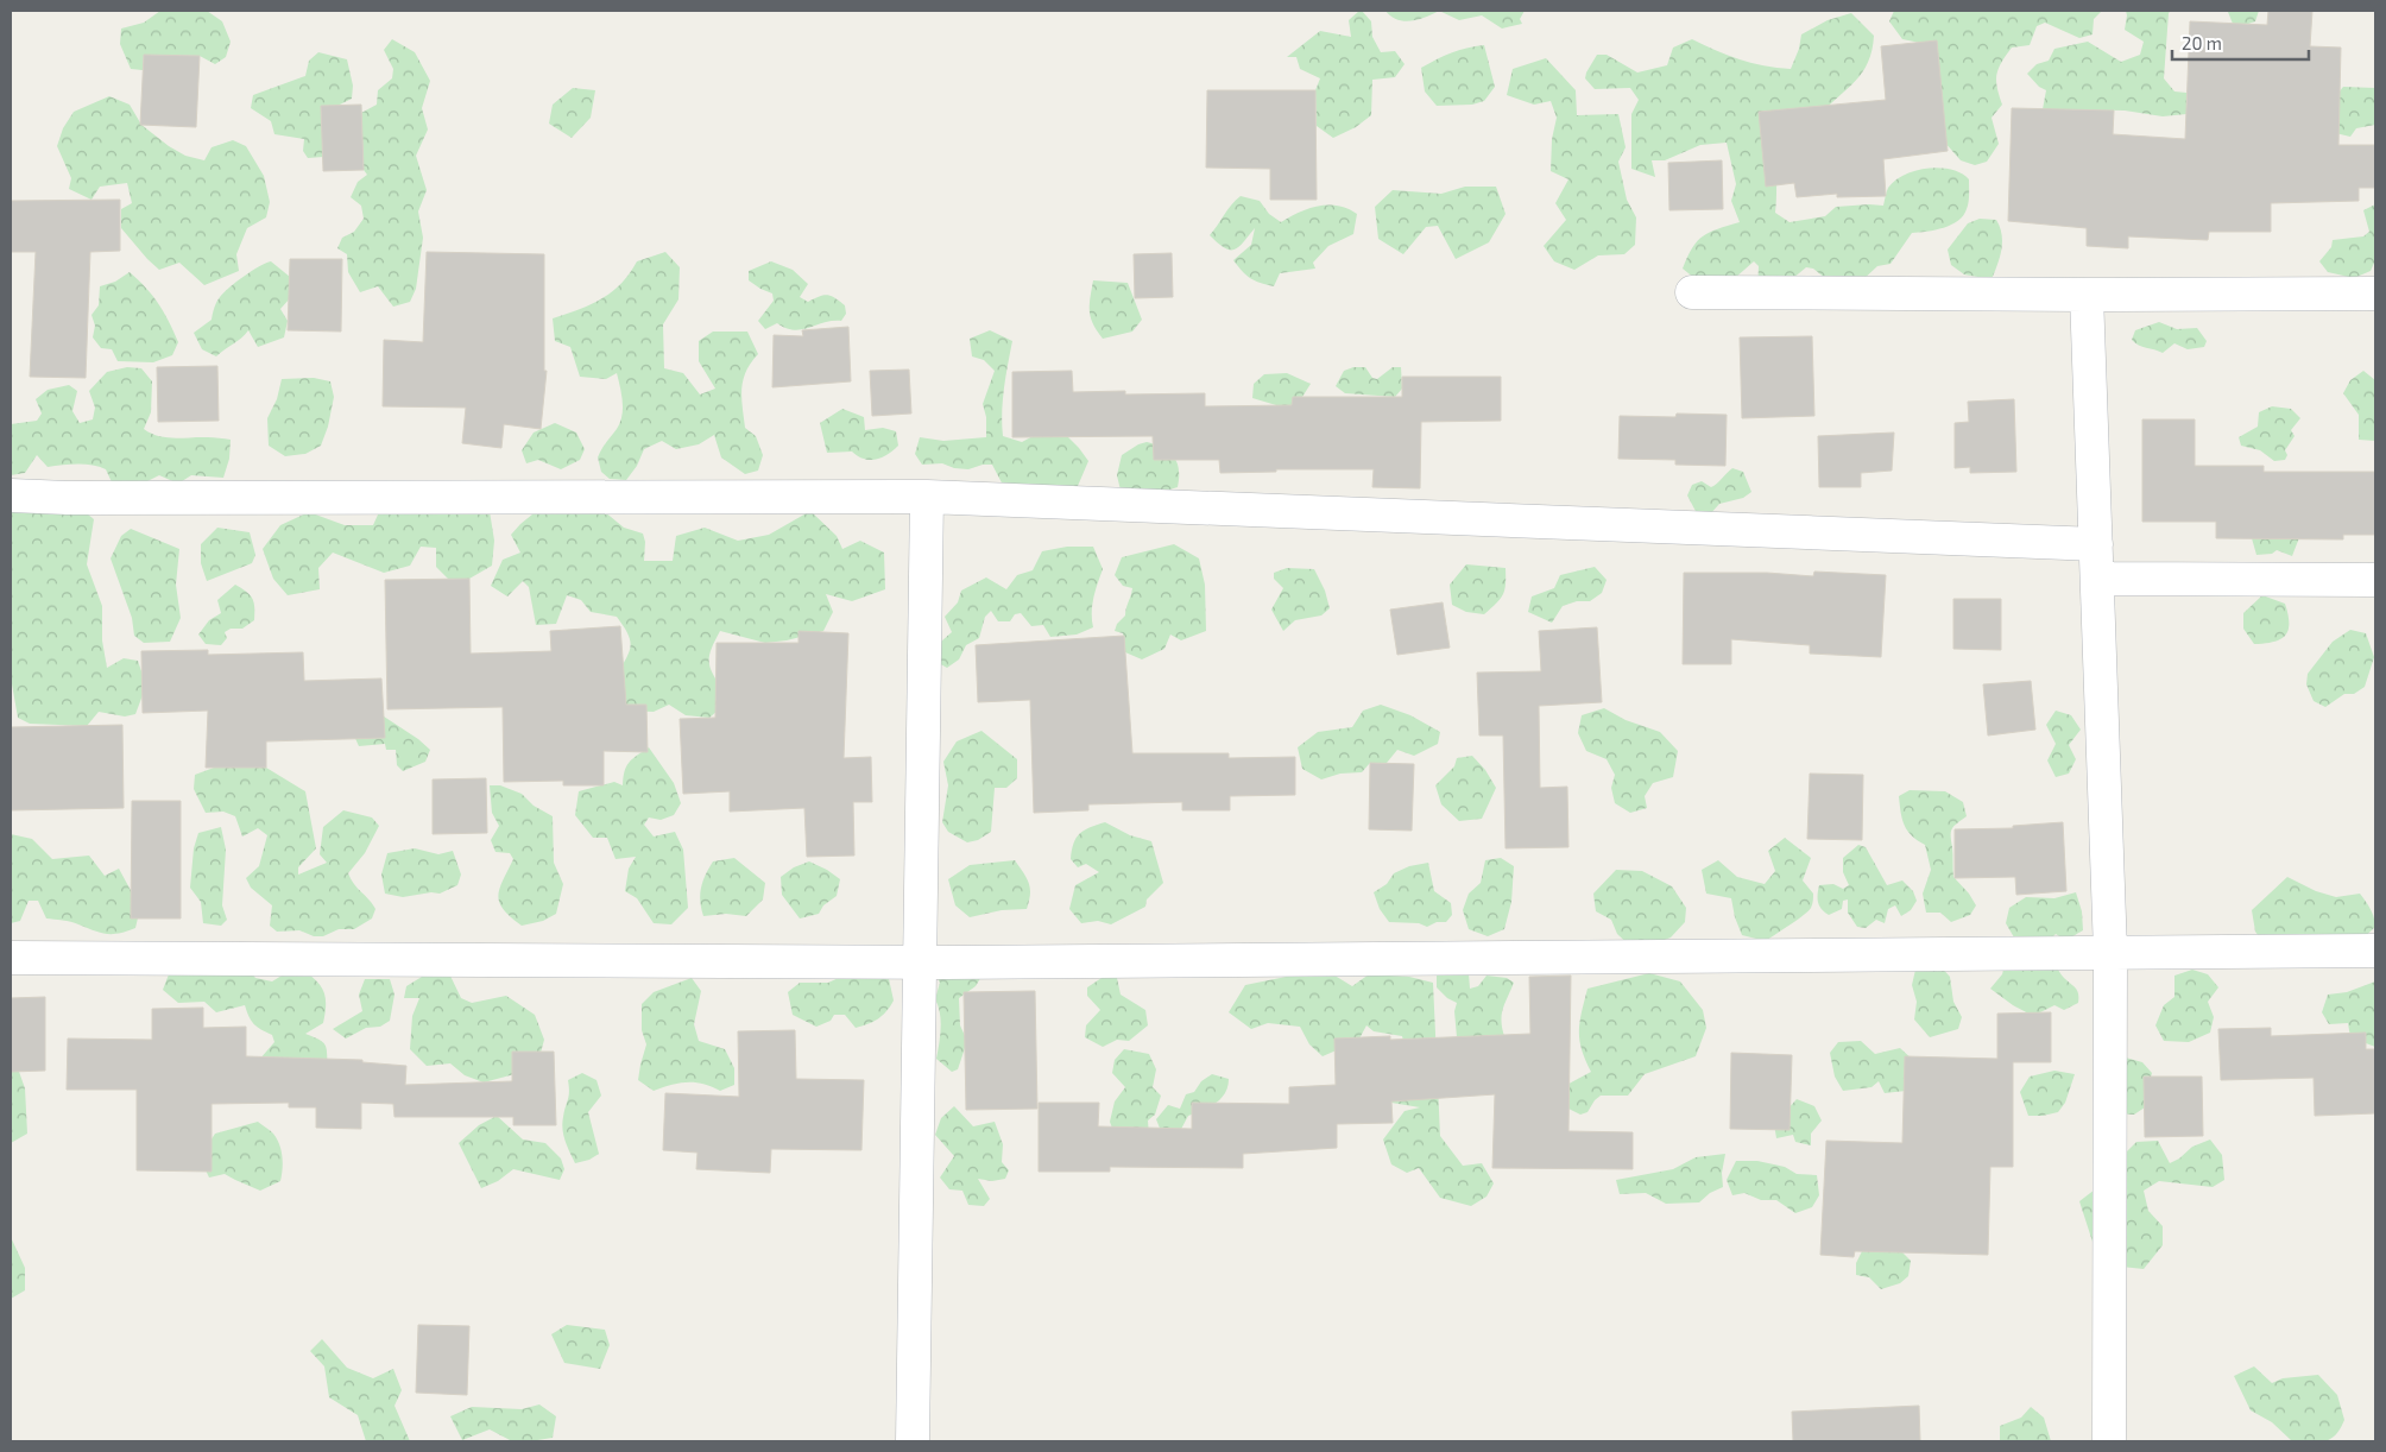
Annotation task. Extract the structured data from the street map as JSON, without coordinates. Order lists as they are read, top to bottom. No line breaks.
{"scale_bar":"20 m"}
